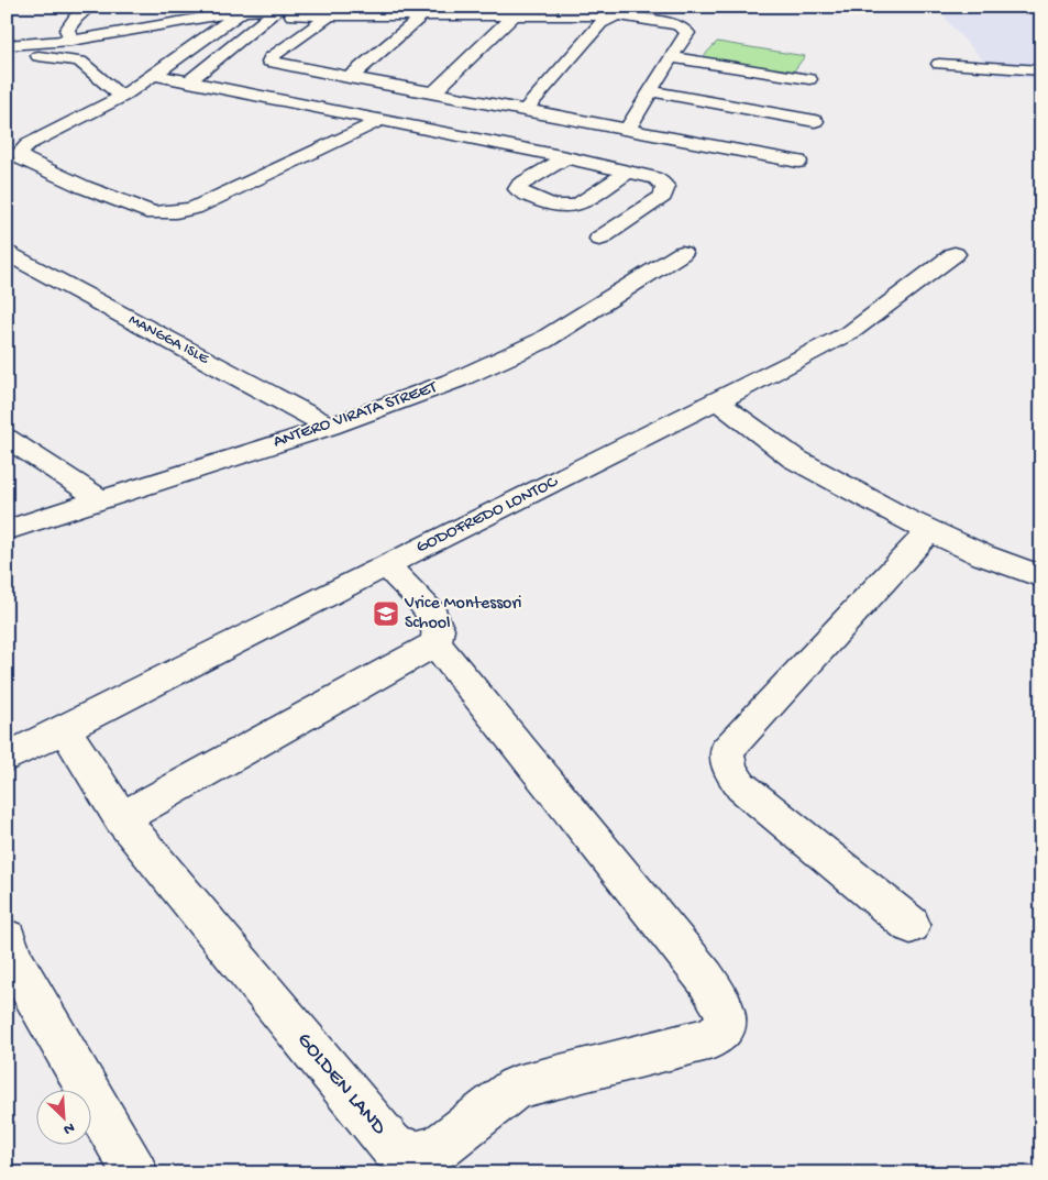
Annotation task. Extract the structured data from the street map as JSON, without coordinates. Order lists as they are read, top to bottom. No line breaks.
{"streets":{"street":["MANGGA ISLE","ANTERO VIRATA STREET","GODOFREDO LONTOC","GOLDEN LAND"]},"crossings":[["MANGGA ISLE","ANTERO VIRATA STREET"],["GODOFREDO LONTOC","GOLDEN LAND"]],"places":{"school or university":["Vrice Montessori School"]},"north":"bottom right"}
